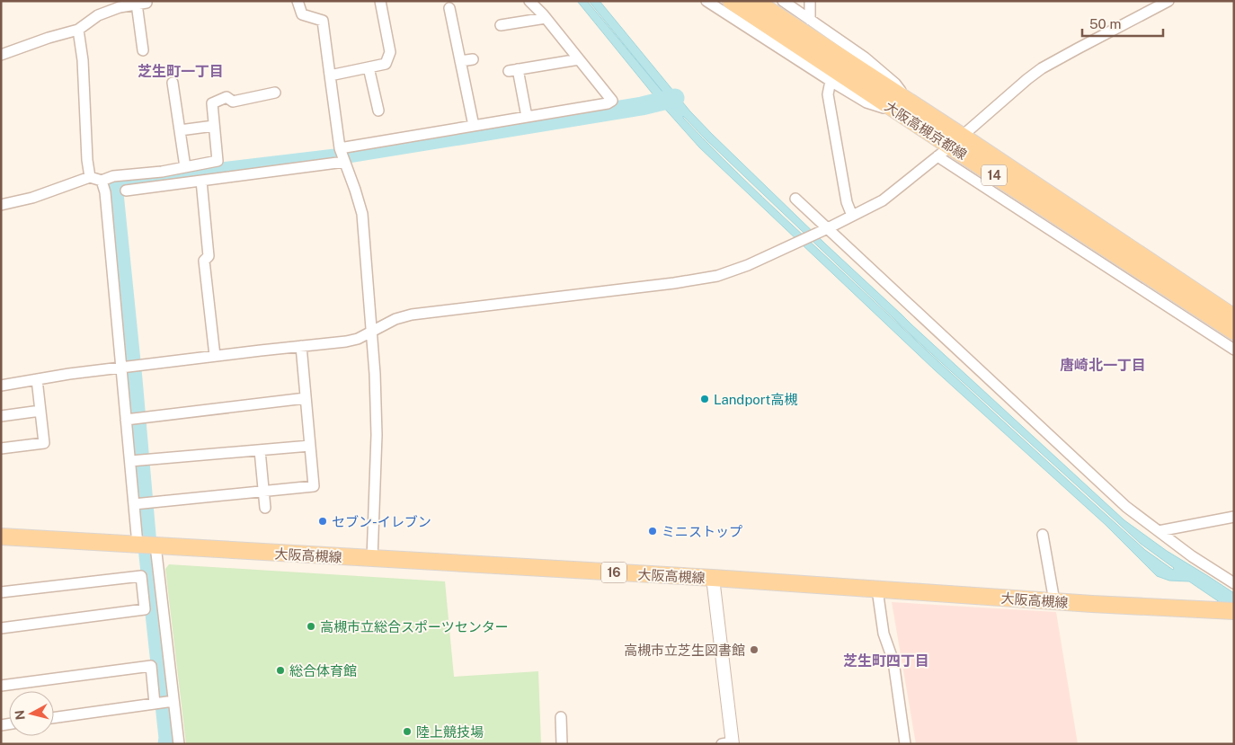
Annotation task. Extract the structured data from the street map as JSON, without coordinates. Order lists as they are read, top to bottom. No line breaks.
{"streets":{"main road":["大阪高槻京都線","14","大阪高槻線","16"]},"districts":["芝生町一丁目","唐崎北一丁目","芝生町四丁目"],"places":["Landport高槻","セブン-イレブン","ミニストップ","高槻市立総合スポーツセンター","高槻市立芝生図書館","総合体育館","陸上競技場"],"scale_bar":"50 m","north":"left"}
